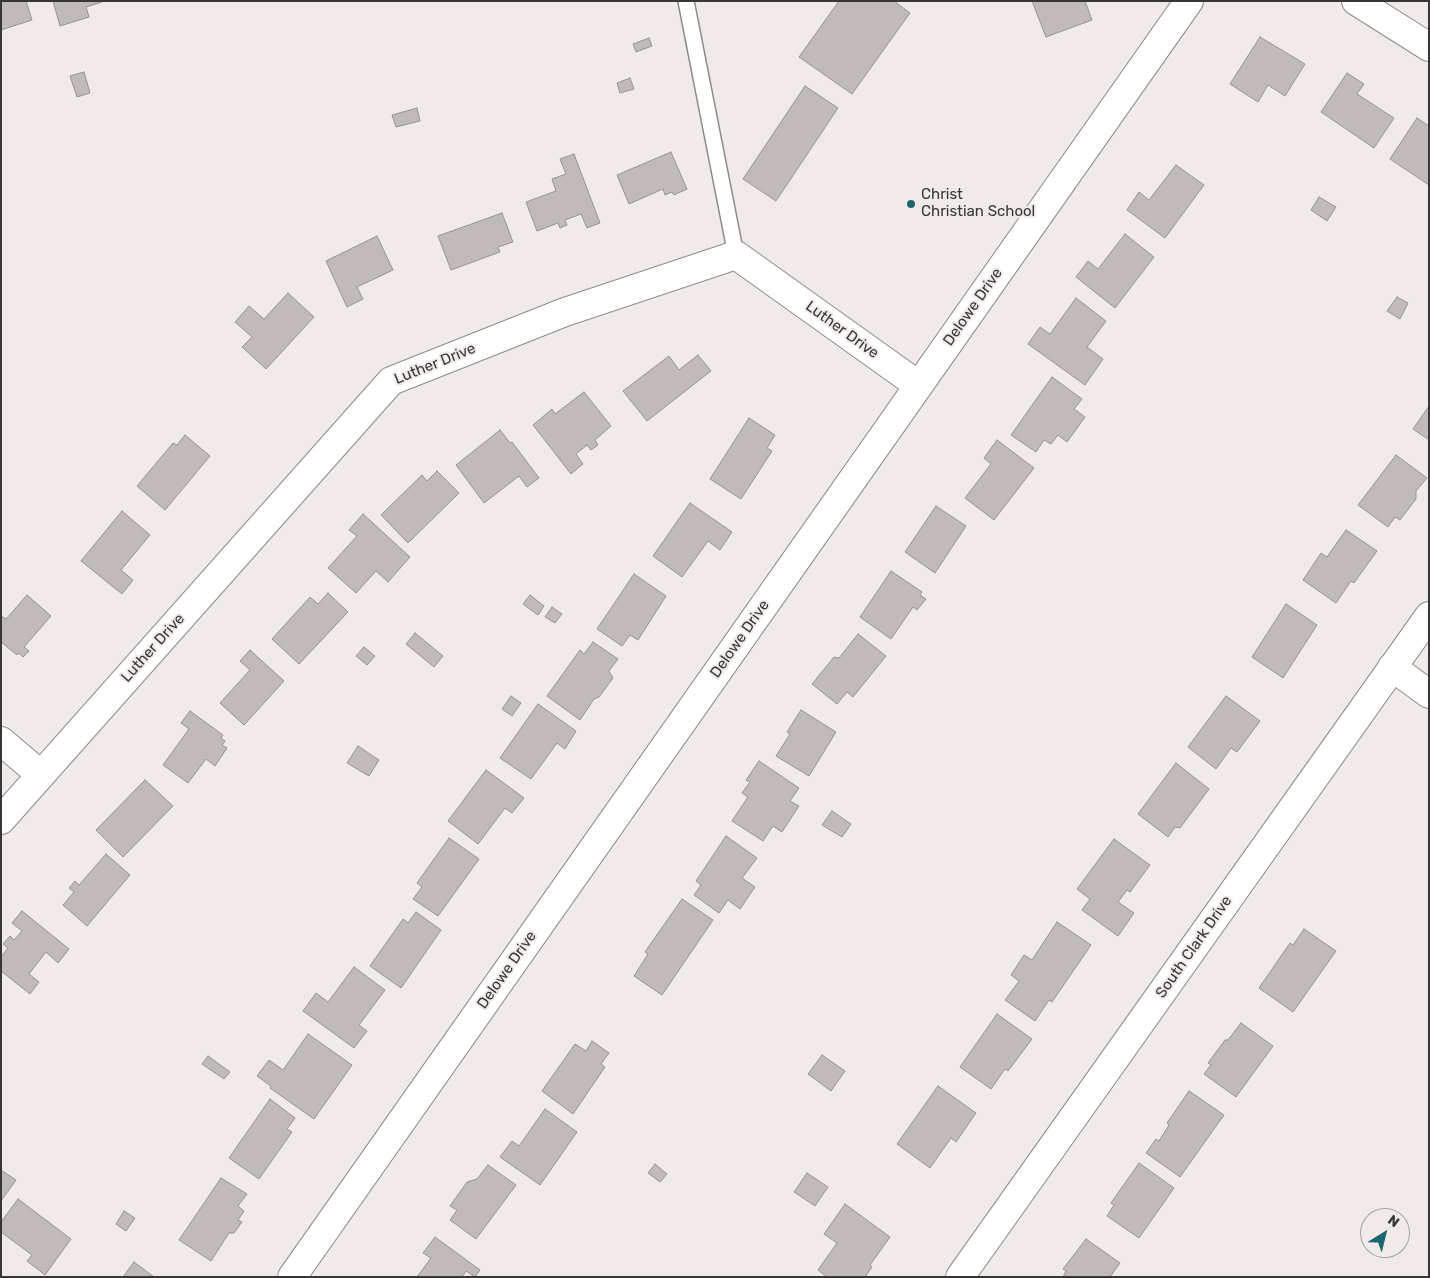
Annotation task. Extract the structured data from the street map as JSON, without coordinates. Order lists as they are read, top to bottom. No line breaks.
{"streets":{"street":["Delowe Drive","Luther Drive","South Clark Drive"]},"crossings":[["Delowe Drive","Luther Drive"]],"places":["Christ Christian School"],"north":"top right"}
